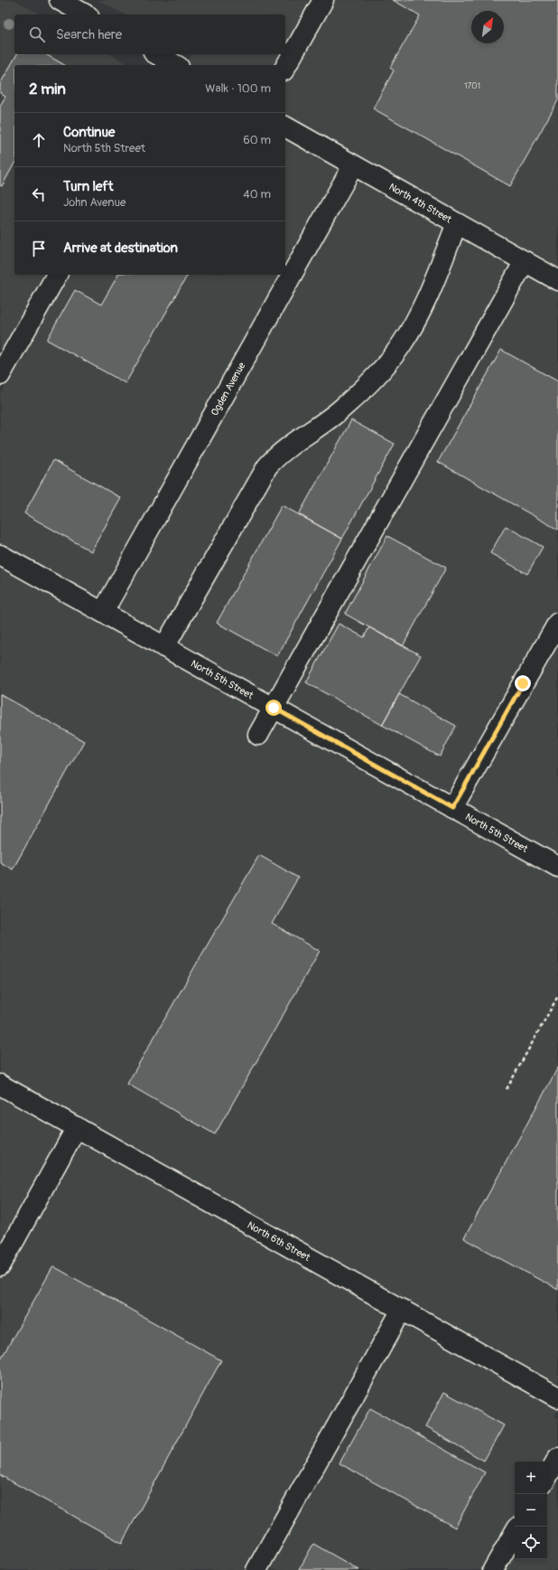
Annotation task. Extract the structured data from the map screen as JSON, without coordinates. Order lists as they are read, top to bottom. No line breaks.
{"streets":{"street":["North 4th Street","Ogden Avenue","North 5th Street","North 6th Street"]},"crossings":[["North 4th Street","Ogden Avenue"],["Ogden Avenue","North 5th Street"]],"house_numbers":["1701"],"north":"top right","page":{"search":"Search here","heading":["2 min","Walk · 100 m"],"list":[["Continue","North 5th Street","60 m"],["Turn left","John Avenue","40 m"],"Arrive at destination"],"map_buttons":["+","−"]}}
